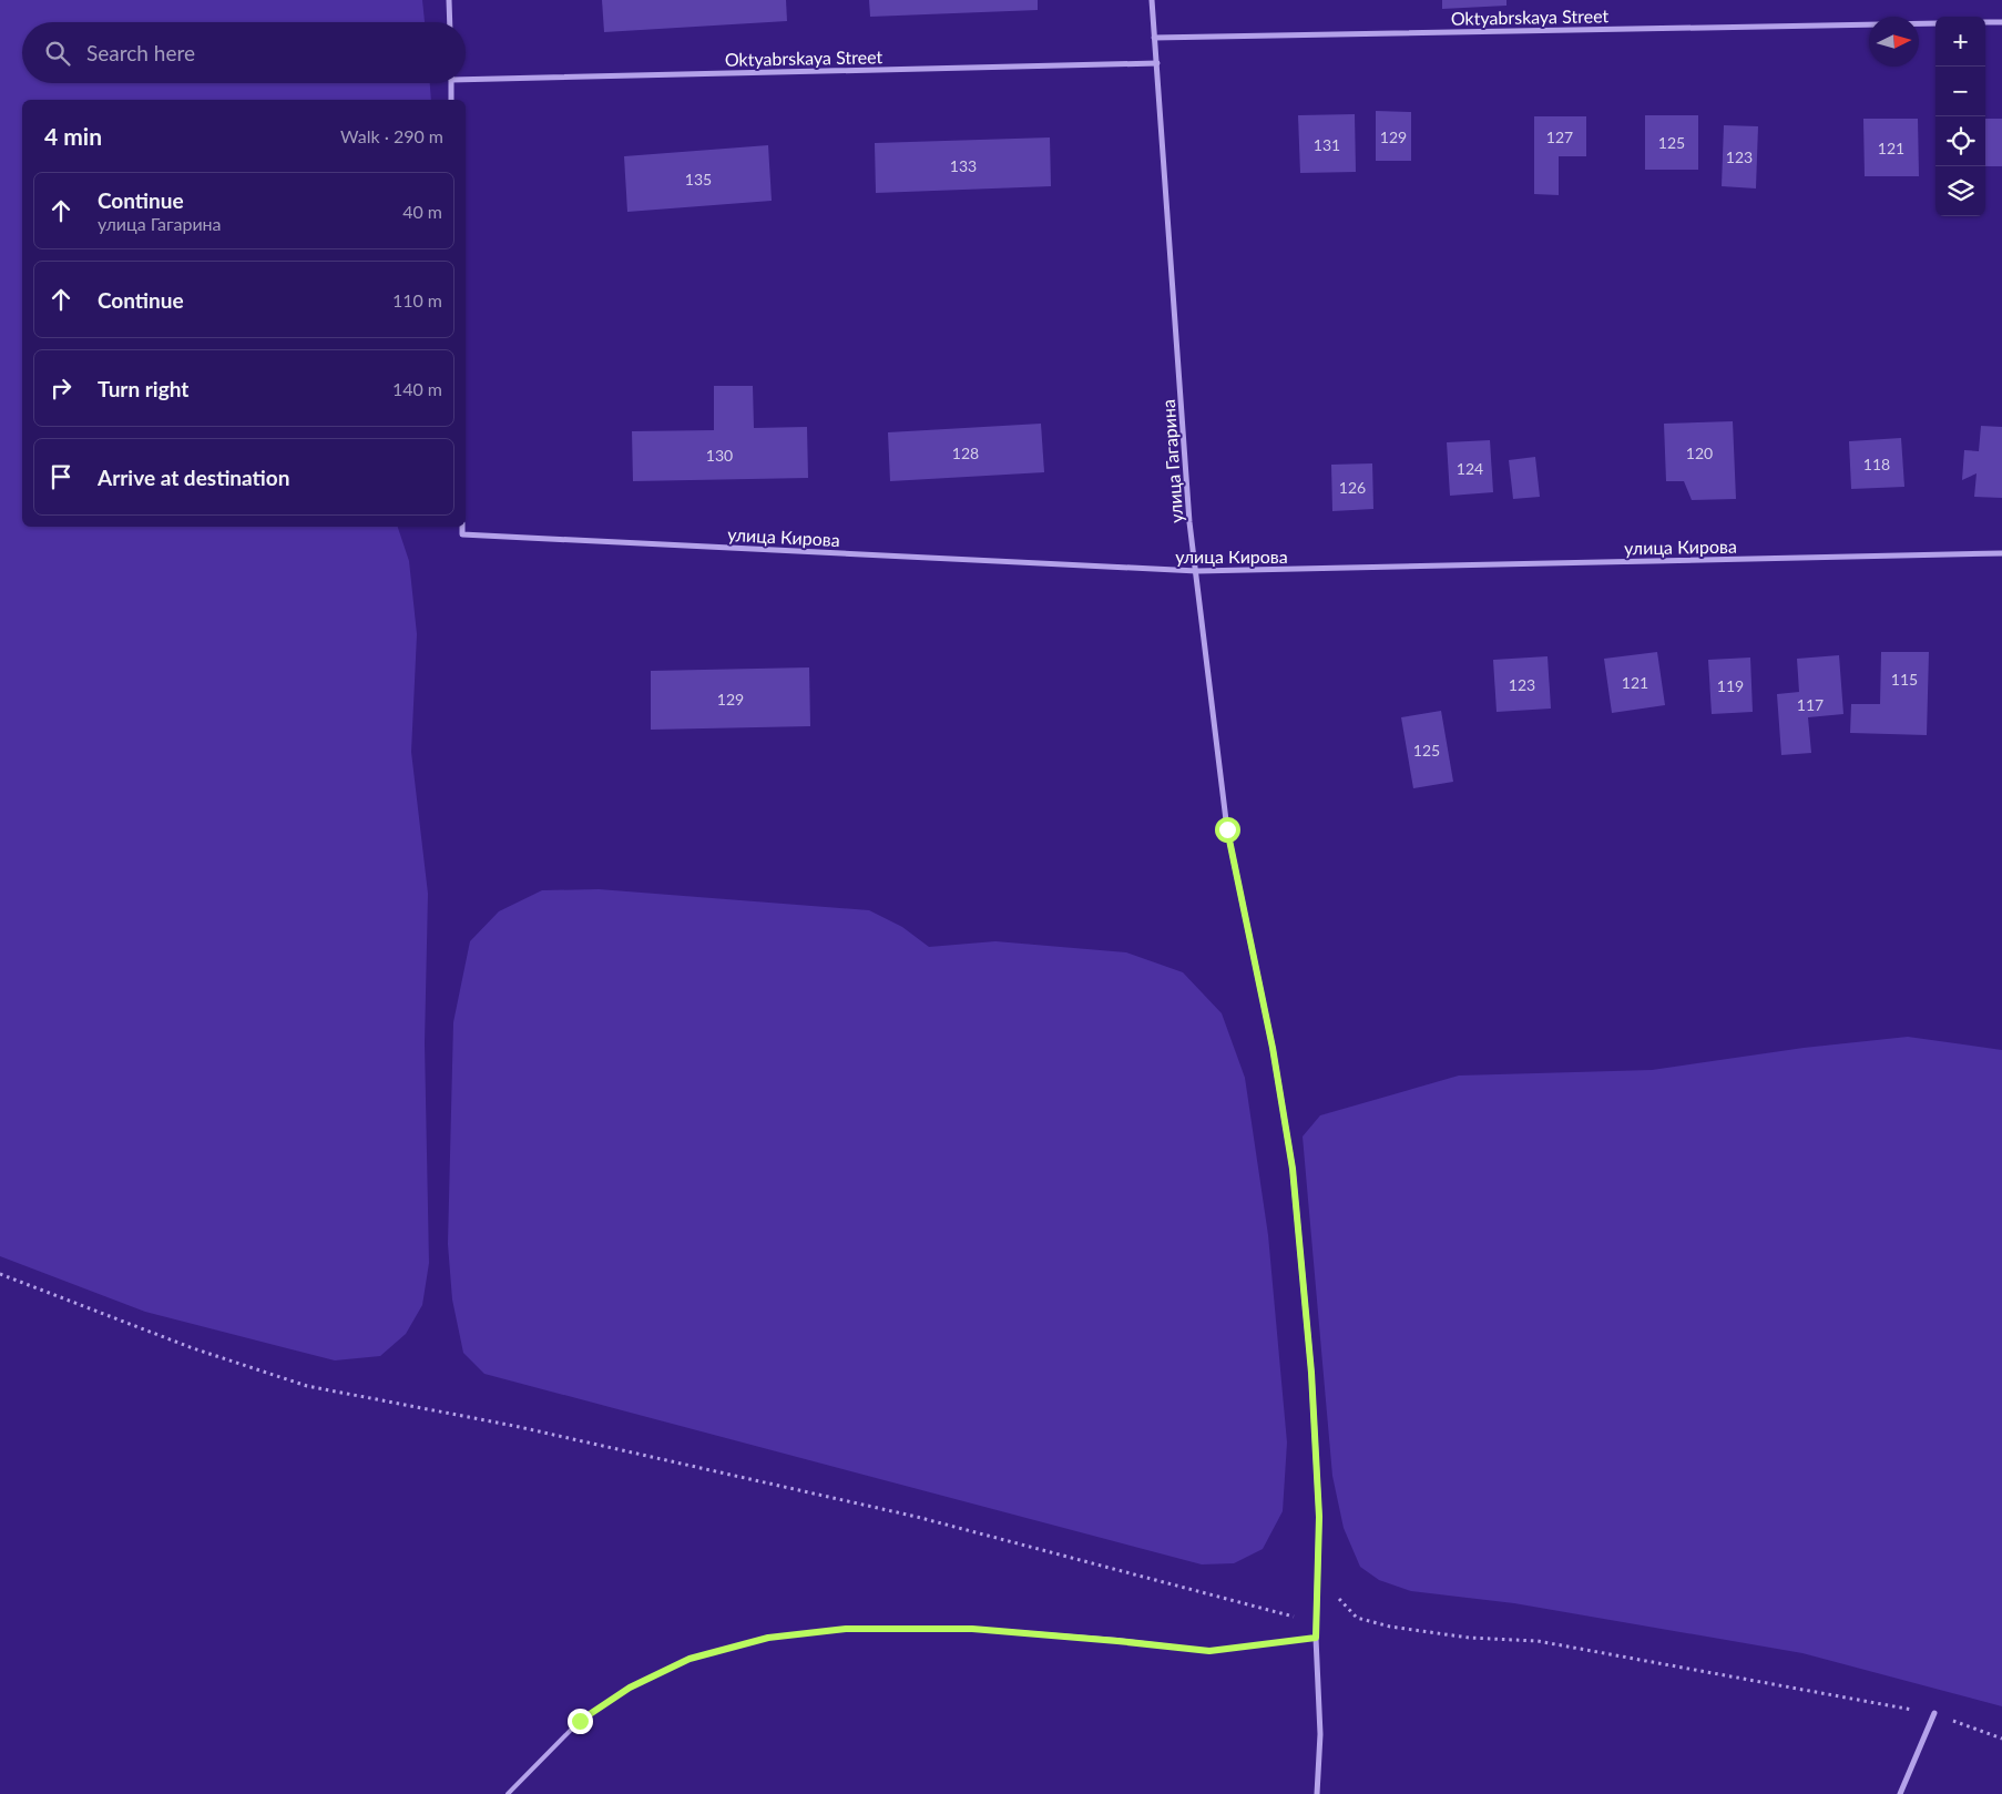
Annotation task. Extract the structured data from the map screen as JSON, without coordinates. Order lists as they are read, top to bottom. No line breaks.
{"streets":{"street":["Oktyabrskaya Street","улица Гагарина","улица Кирова"]},"crossings":[["Oktyabrskaya Street","улица Гагарина"],["улица Гагарина","улица Кирова"]],"house_numbers":["129","127","125","131","121","123","133","135","128","120","130","118","124","126","115","121","123","119","129","117","125"],"north":"right","page":{"map_buttons":["+","−"],"search":"Search here","heading":["4 min","Walk · 290 m"],"list":[["Continue","улица Гагарина","40 m"],["Continue","110 m"],["Turn right","140 m"],"Arrive at destination"]}}
